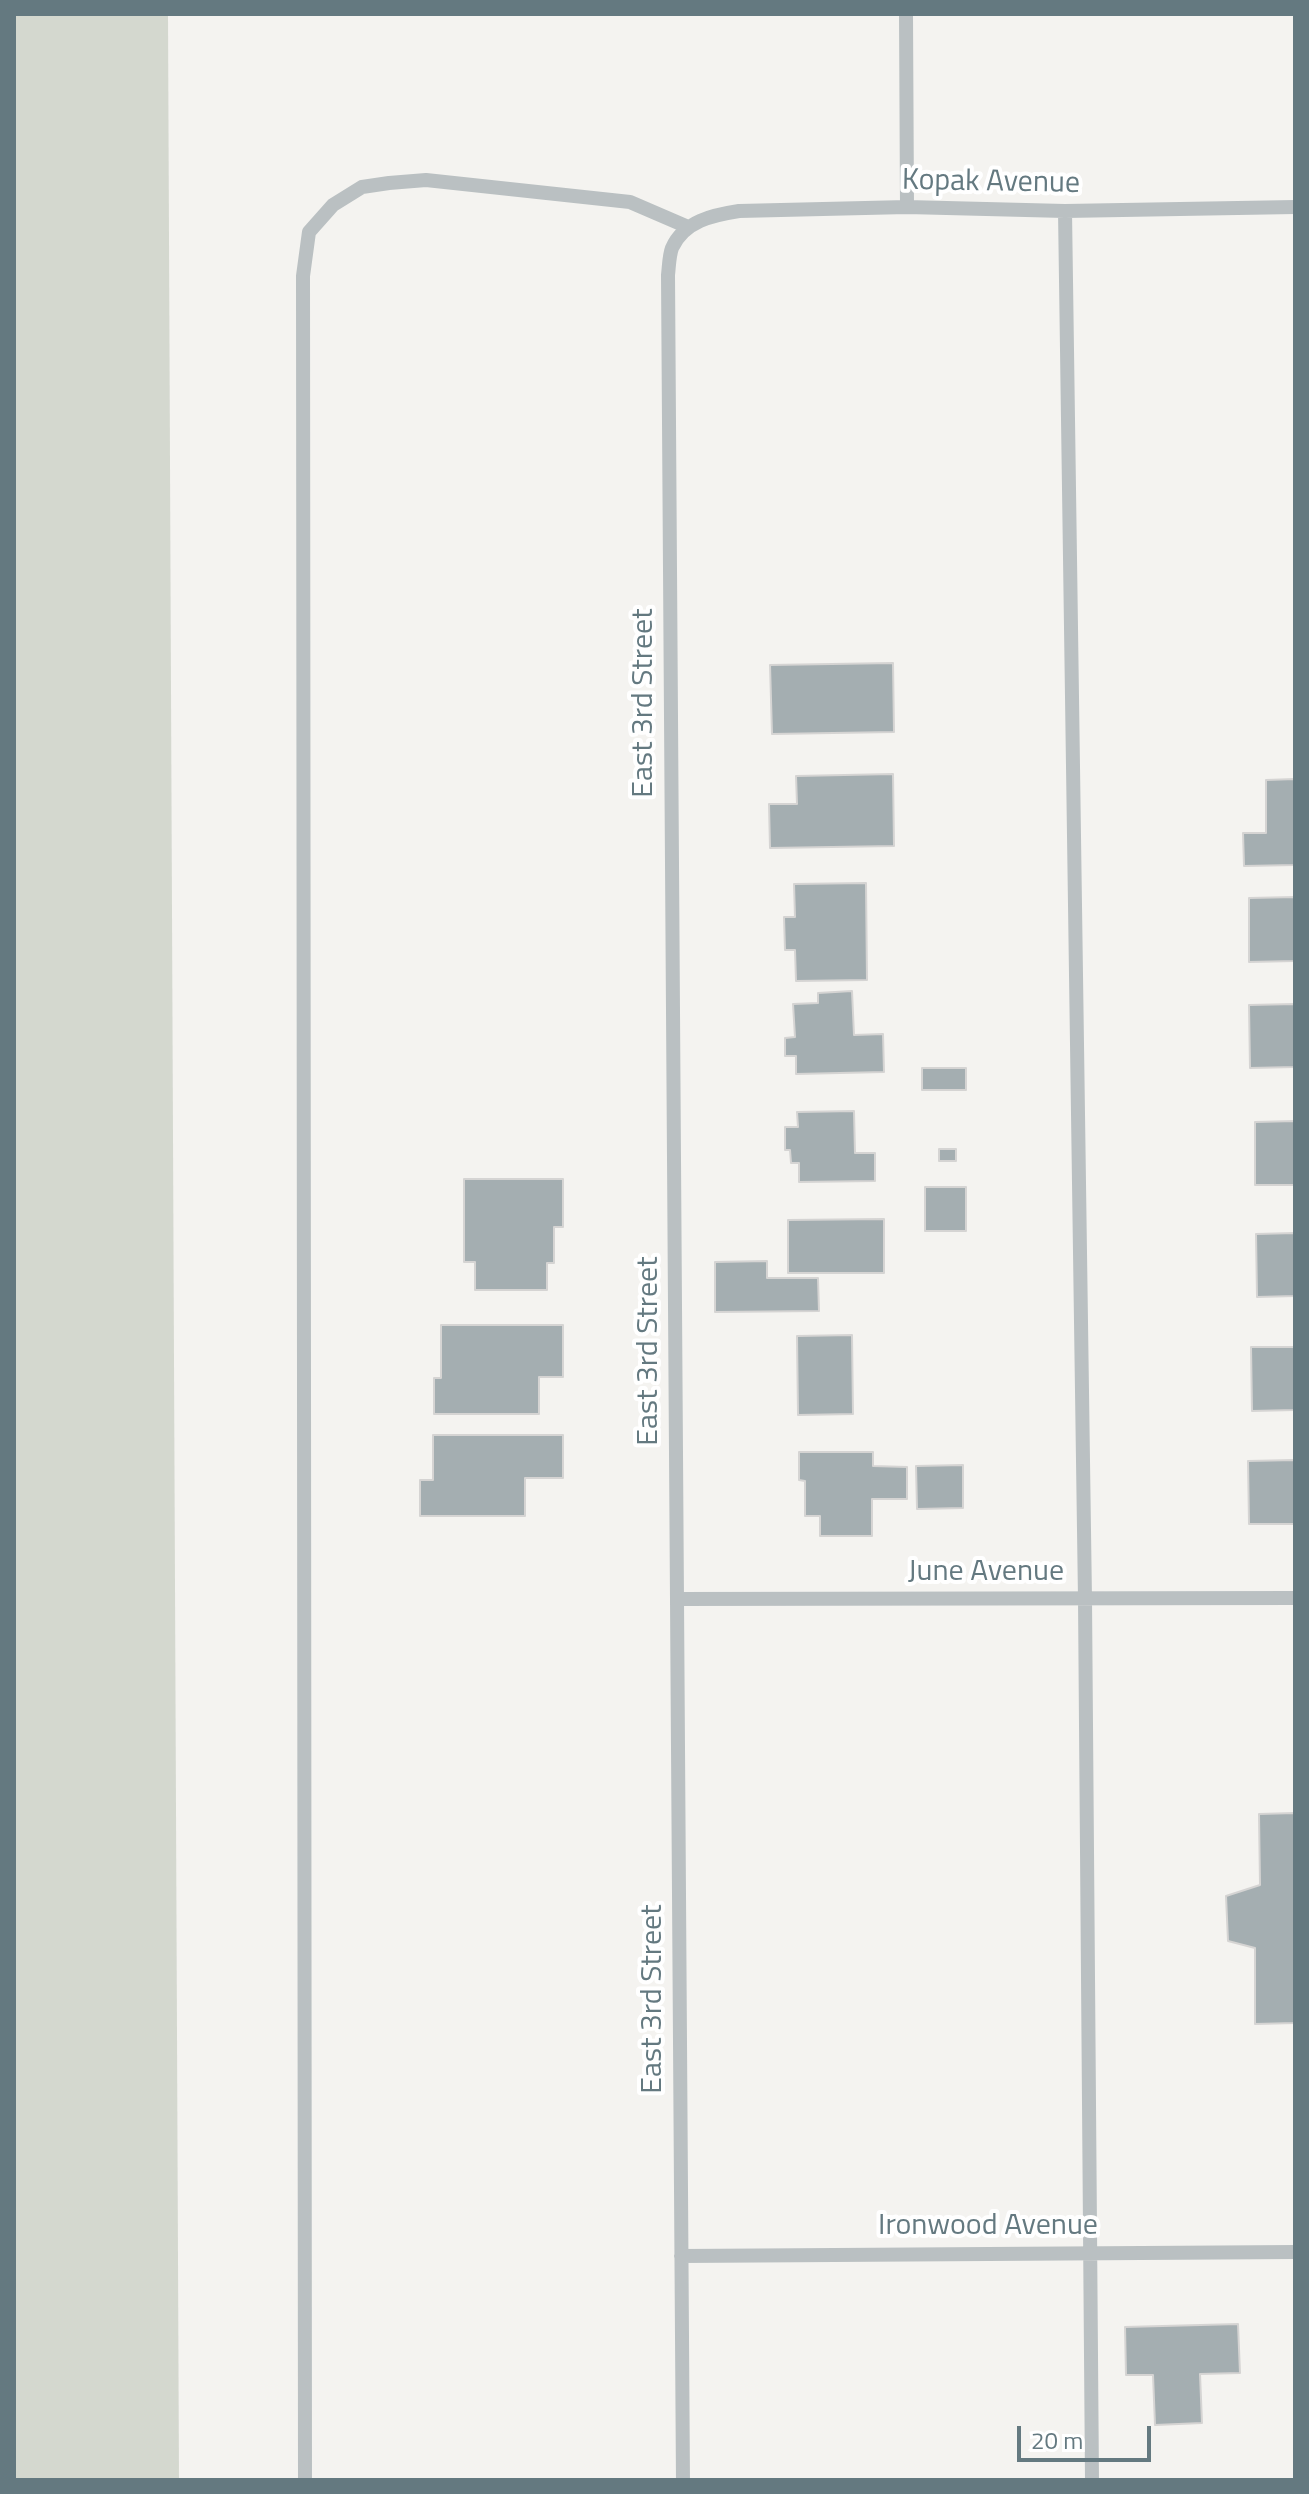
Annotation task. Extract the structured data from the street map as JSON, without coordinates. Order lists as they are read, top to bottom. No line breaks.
{"streets":{"street":["Kopak Avenue","East 3rd Street","June Avenue","Ironwood Avenue"]},"crossings":[["Kopak Avenue","East 3rd Street"],["East 3rd Street","June Avenue"],["East 3rd Street","Ironwood Avenue"]],"scale_bar":"20 m"}
